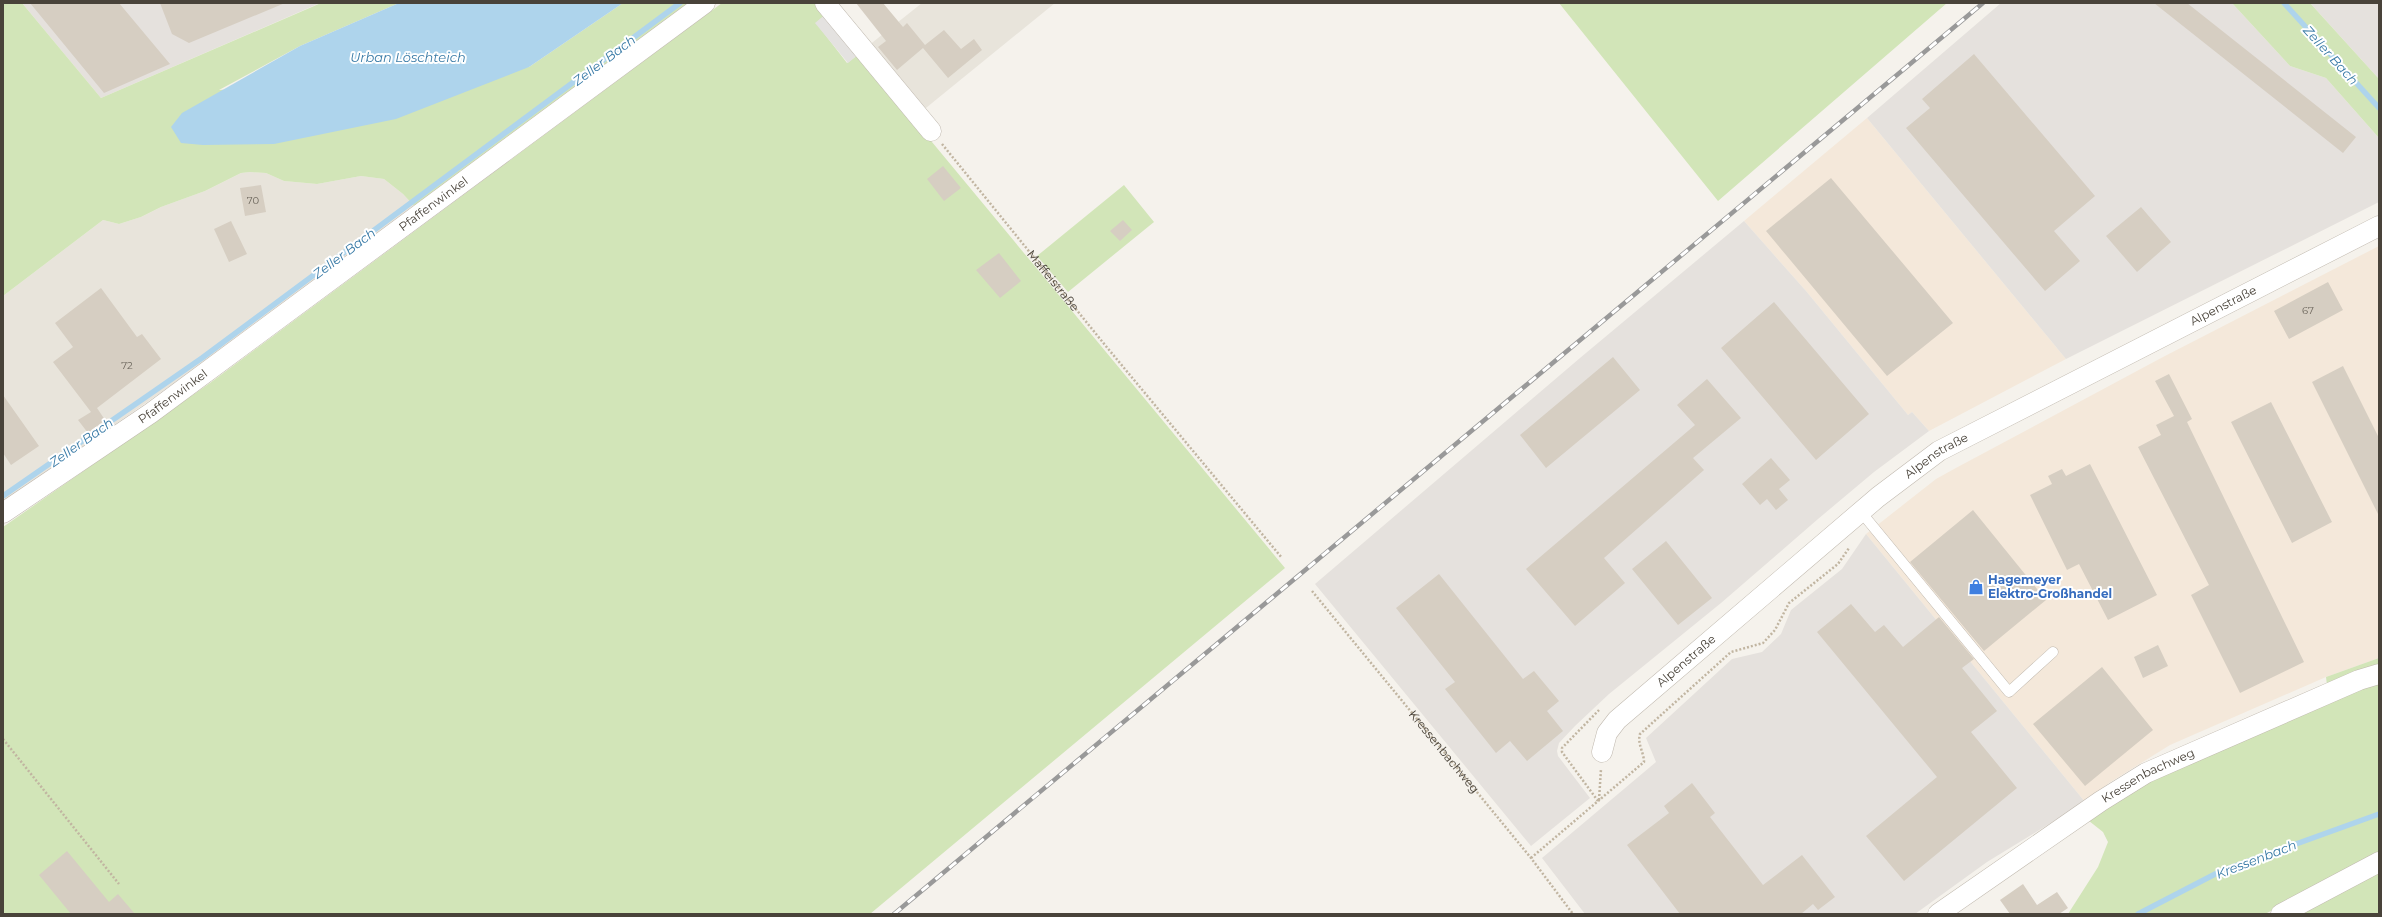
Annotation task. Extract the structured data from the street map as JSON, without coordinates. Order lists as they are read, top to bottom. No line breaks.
{"streets":{"street":["Pfaffenwinkel","Alpenstraße","Kressenbachweg"],"path":["Maffeistraße"]},"crossings":[["Alpenstraße","Kressenbachweg"]],"water":["Zeller Bach","Urban Löschteich","Kressenbach"],"places":{"shop":["Hagemeyer Elektro-Großhandel"]},"house_numbers":["70","67","72"]}
